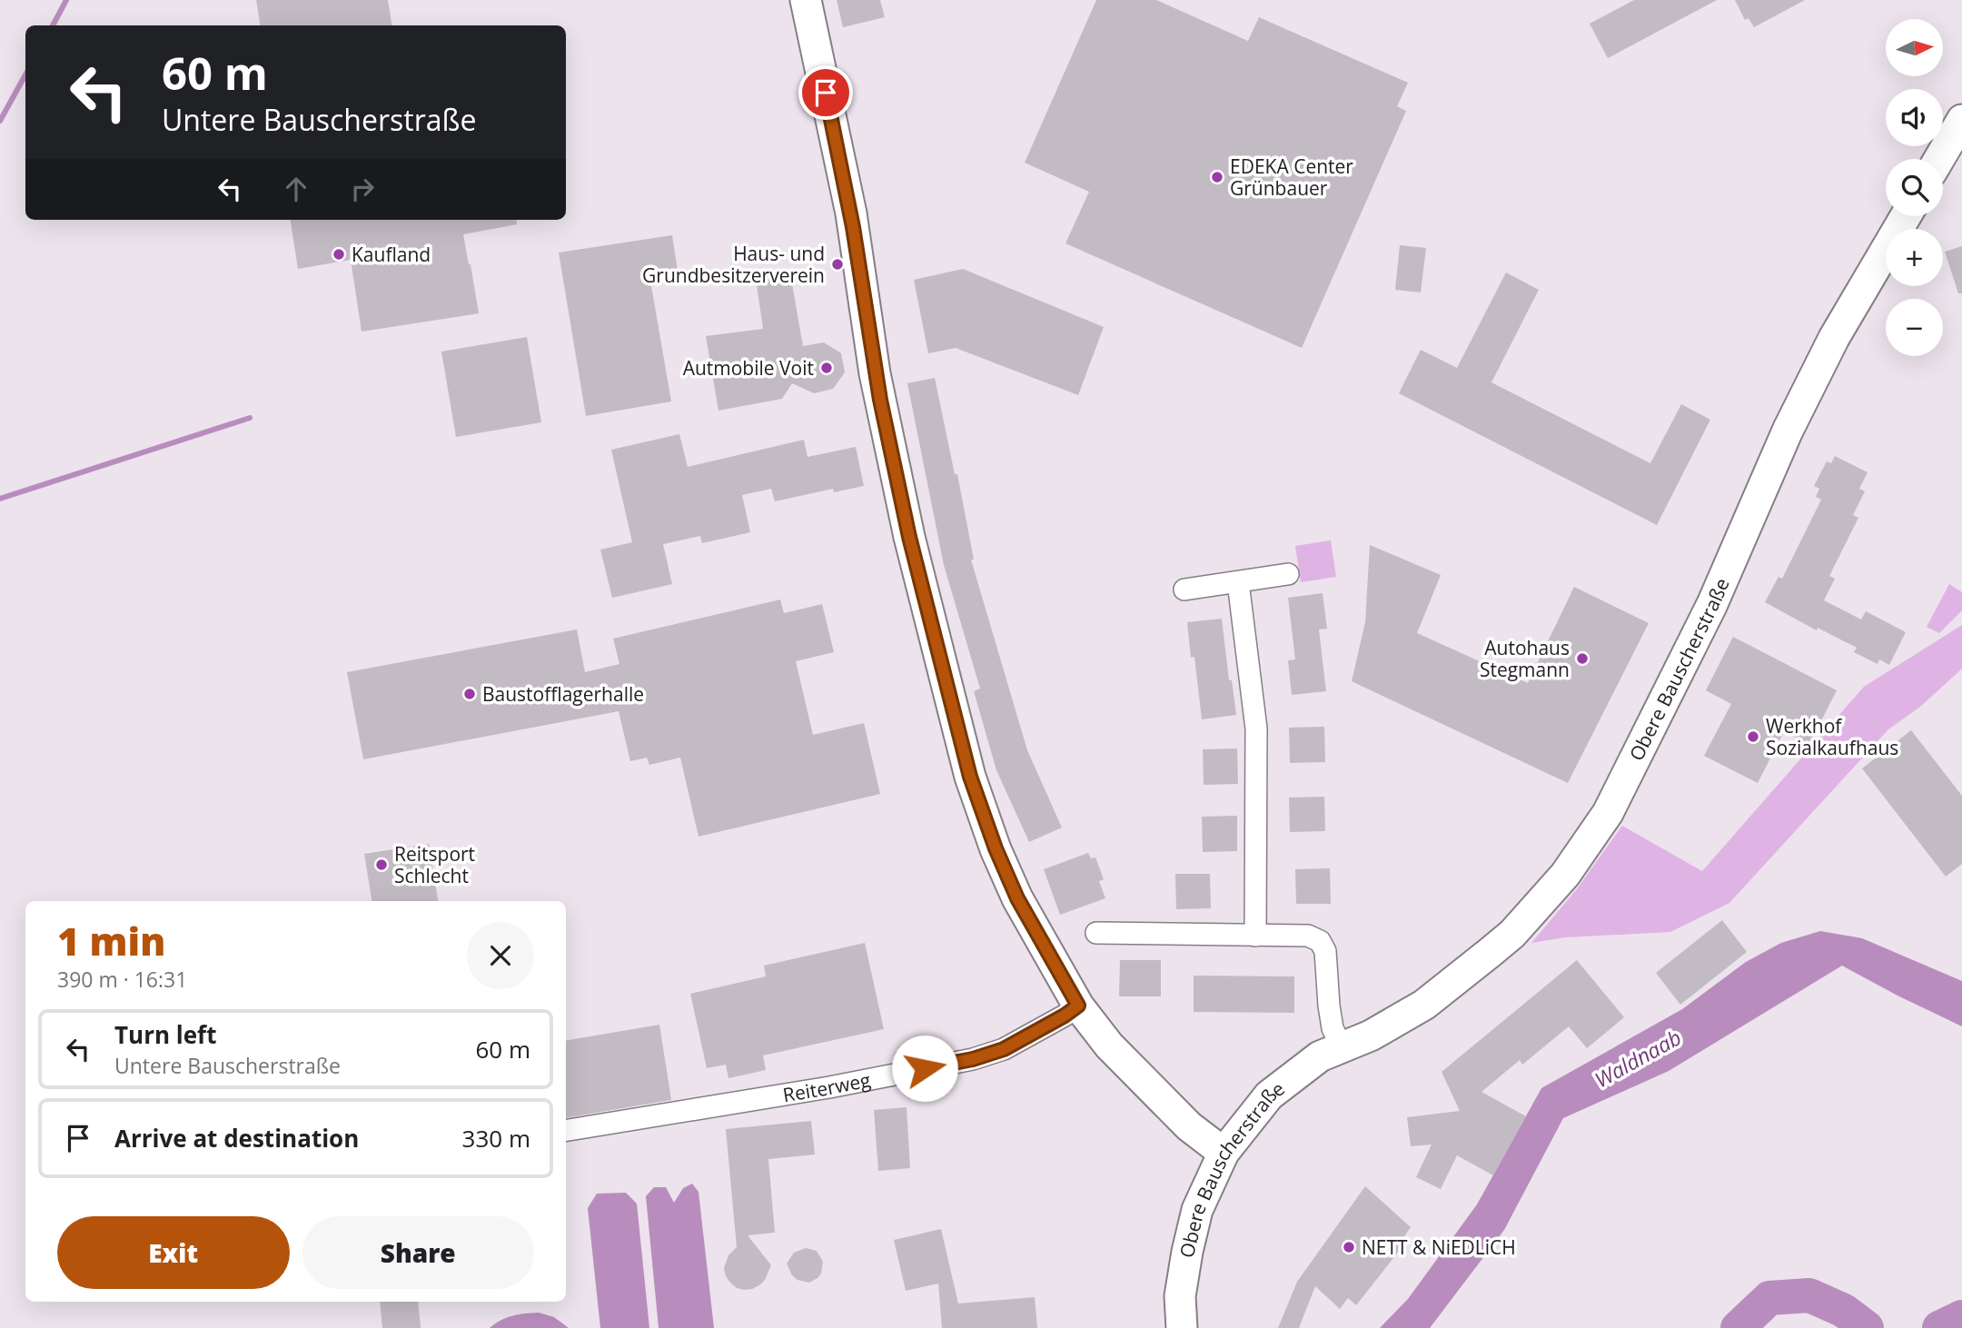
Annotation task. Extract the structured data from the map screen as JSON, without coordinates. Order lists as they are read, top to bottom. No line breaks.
{"streets":{"street":["Obere Bauscherstraße","Reiterweg"]},"water":["Waldnaab"],"places":["EDEKA Center Grünbauer","Kaufland","Haus- und Grundbesitzerverein","Autmobile Voit","Autohaus Stegmann","Baustofflagerhalle","Werkhof Sozialkaufhaus","Reitsport Schlecht","NETT & NiEDLiCH"],"north":"right","page":{"map_buttons":["+","−"],"turn":["60 m","Untere Bauscherstraße"],"heading":["1 min","390 m · 16:31"],"list":[{"name":"Turn left","note":"Untere Bauscherstraße","value":"60 m"},{"name":"Arrive at destination","value":"330 m"}],"buttons":["Exit","Share"]}}
